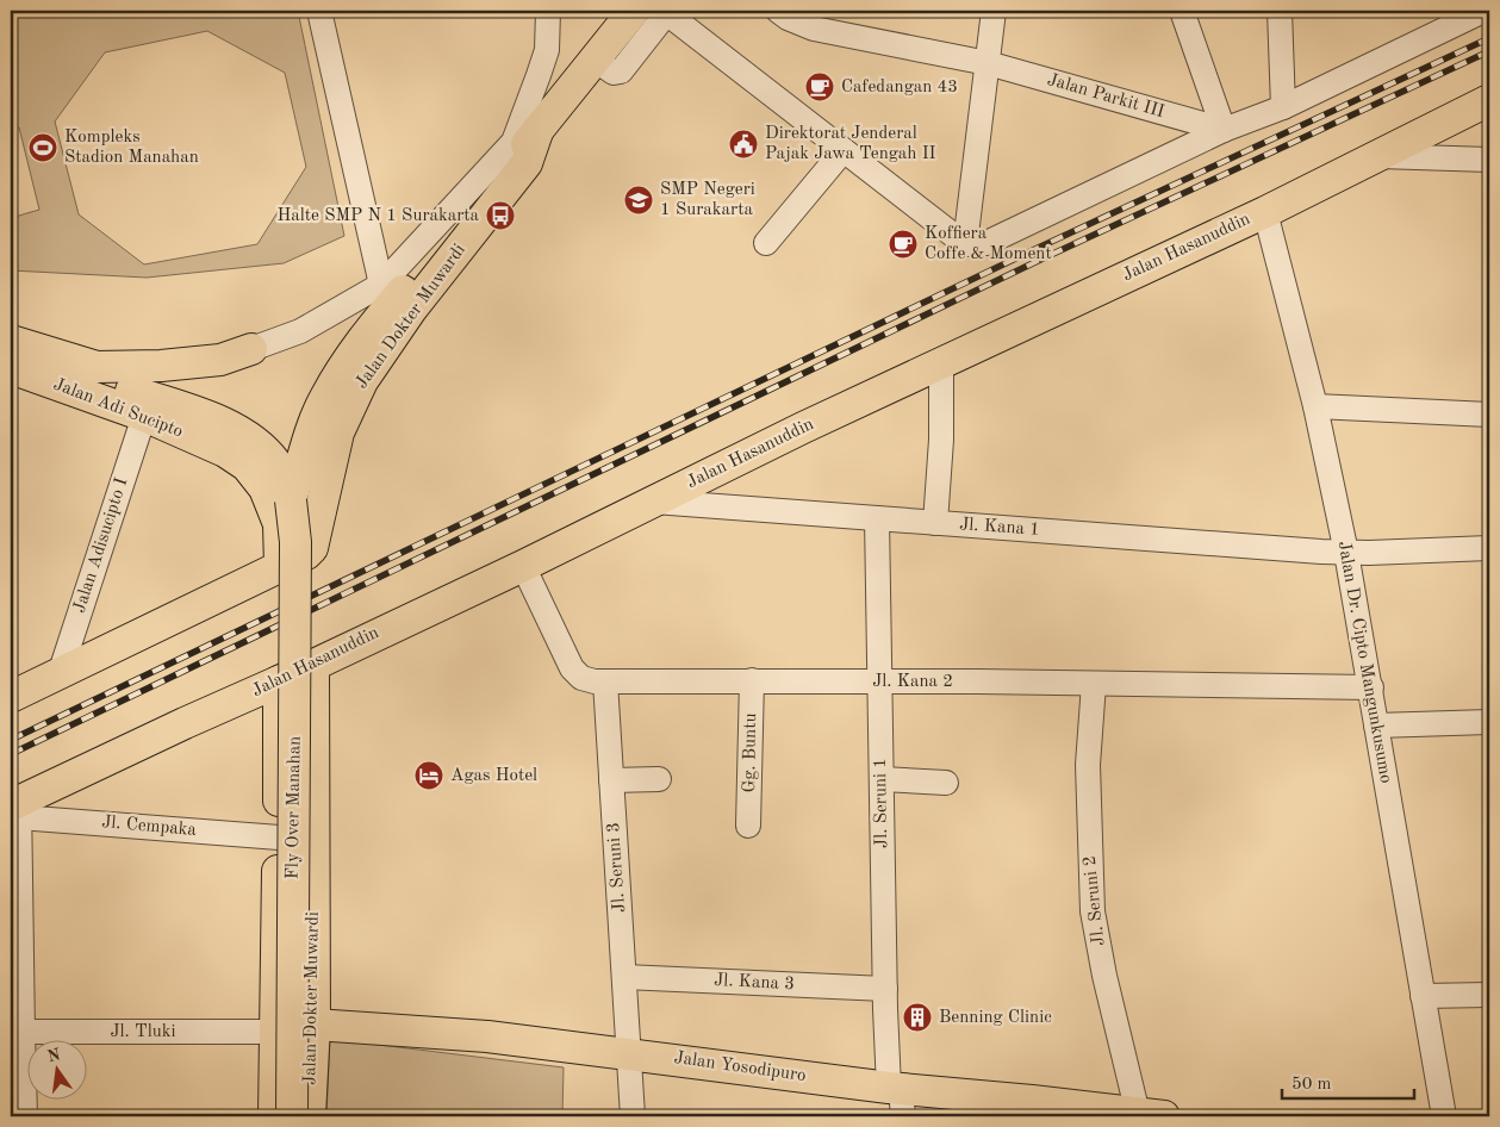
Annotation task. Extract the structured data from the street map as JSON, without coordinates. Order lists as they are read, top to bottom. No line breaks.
{"streets":{"main road":["Jalan Hasanuddin","Jalan Dokter Muwardi","Jalan Adi Sucipto","Fly Over Manahan","Jalan Yosodipuro"],"street":["Jalan Parkit III","Jl. Kana 1","Jalan Adisucipto I","Jalan Dr. Cipto Mangunkusumo","Jl. Kana 2","Gg. Buntu","Jl. Seruni 1","Jl. Cempaka","Jl. Seruni 3","Jl. Seruni 2","Jl. Kana 3","Jl. Tluki"]},"crossings":[["Jalan Hasanuddin","Jalan Dokter Muwardi"],["Jalan Hasanuddin","Jl. Kana 1"],["Jalan Hasanuddin","Jalan Dr. Cipto Mangunkusumo"],["Jalan Hasanuddin","Jl. Kana 2"],["Jalan Hasanuddin","Jl. Cempaka"],["Jalan Dokter Muwardi","Jalan Adi Sucipto"],["Jalan Dokter Muwardi","Fly Over Manahan"],["Jalan Dokter Muwardi","Jl. Cempaka"],["Jalan Dokter Muwardi","Jl. Tluki"],["Jalan Dokter Muwardi","Jalan Yosodipuro"],["Jalan Adi Sucipto","Jalan Adisucipto I"],["Jl. Kana 1","Jalan Dr. Cipto Mangunkusumo"],["Jl. Kana 1","Jl. Seruni 1"],["Jalan Dr. Cipto Mangunkusumo","Jl. Kana 2"],["Jl. Kana 2","Gg. Buntu"],["Jl. Kana 2","Jl. Seruni 1"],["Jl. Kana 2","Jl. Seruni 3"],["Jl. Kana 2","Jl. Seruni 2"],["Jl. Seruni 1","Jl. Kana 3"],["Jl. Seruni 1","Jalan Yosodipuro"],["Jl. Seruni 3","Jl. Kana 3"],["Jl. Seruni 3","Jalan Yosodipuro"],["Jl. Seruni 2","Jalan Yosodipuro"]],"places":{"cafe":["Cafedangan 43","Koffiera Coffe & Moment"],"public building":["Direktorat Jenderal Pajak Jawa Tengah II"],"sports":["Kompleks Stadion Manahan"],"school or university":["SMP Negeri 1 Surakarta"],"bus stop":["Halte SMP N 1 Surakarta"],"hotel":["Agas Hotel"],"building":["Benning Clinic"]},"scale_bar":"50 m","north":"top"}
